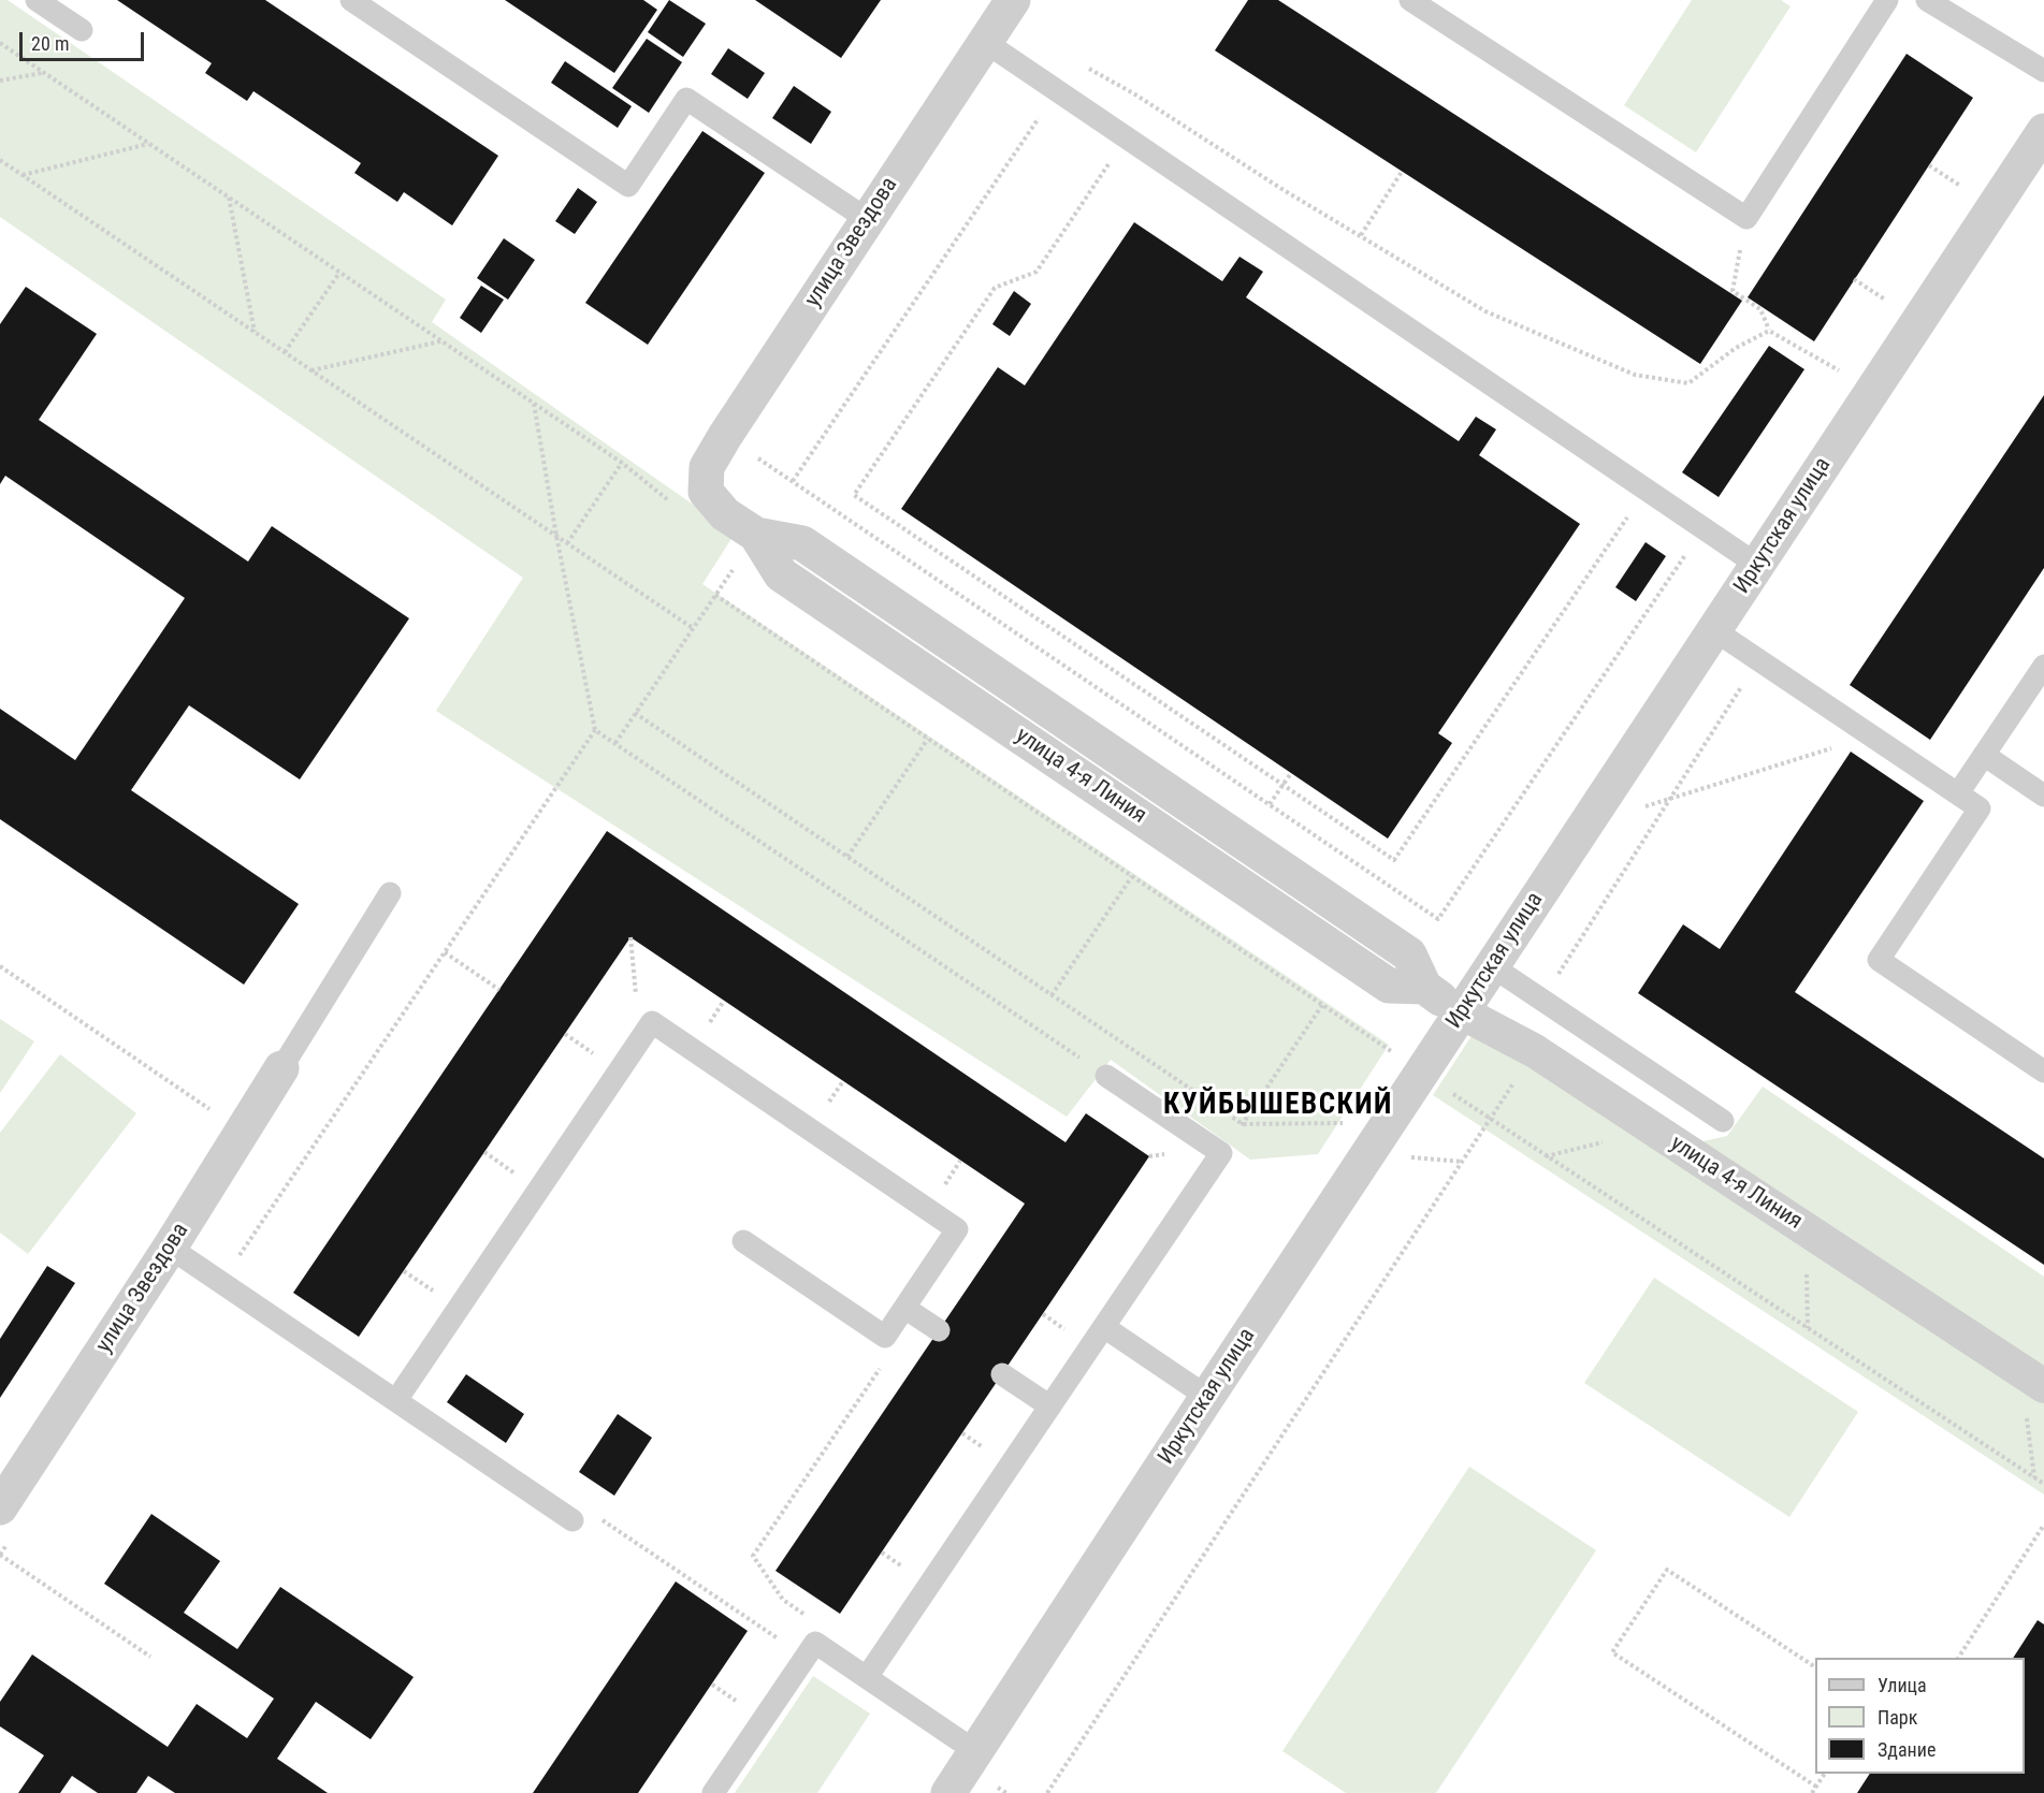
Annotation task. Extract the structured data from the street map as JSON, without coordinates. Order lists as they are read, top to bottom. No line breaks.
{"streets":{"street":["улица Звездова","Иркутская улица","улица 4-я Линия"]},"crossings":[["улица Звездова","улица 4-я Линия"],["Иркутская улица","улица 4-я Линия"]],"districts":["КУЙБЫШЕВСКИЙ"],"legend":["Улица","Парк","Здание"],"scale_bar":"20 m"}
